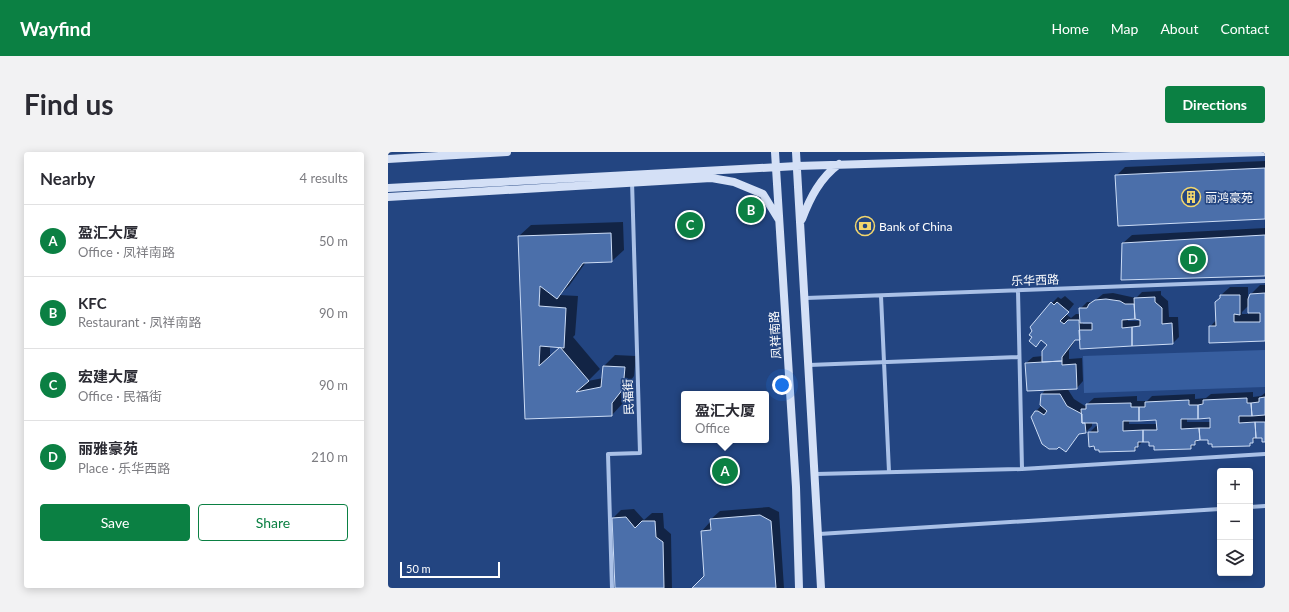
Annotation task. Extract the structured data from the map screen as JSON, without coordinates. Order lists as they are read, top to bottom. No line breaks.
{"streets":{"street":["乐华西路","凤祥南路","民福街"]},"places":{"building":["丽鸿豪苑"],"bank":["Bank of China"]},"scale_bar":"50 m","page":{"header":"Wayfind","nav":["Home","Map","About","Contact"],"buttons":["Directions",["Save","Share"]],"title":"Find us","heading":["Nearby","4 results"],"pins":["B","C","D","A"],"list":[{"mark":"A","name":"盈汇大厦","note":"Office · 凤祥南路","value":"50 m"},{"mark":"B","name":"KFC","note":"Restaurant · 凤祥南路","value":"90 m"},{"mark":"C","name":"宏建大厦","note":"Office · 民福街","value":"90 m"},{"mark":"D","name":"丽雅豪苑","note":"Place · 乐华西路","value":"210 m"}],"popup":["盈汇大厦","Office"],"map_buttons":["+","−"],"scale":"50 m"}}
